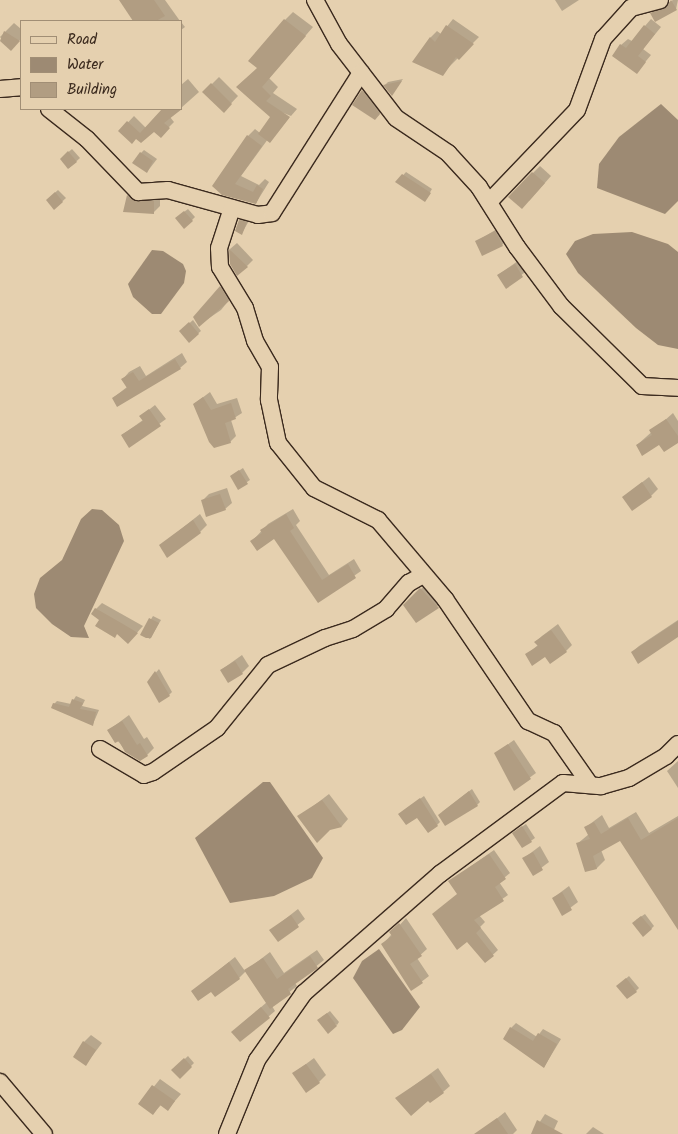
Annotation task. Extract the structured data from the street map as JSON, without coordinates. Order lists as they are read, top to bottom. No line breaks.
{"legend":["Road","Water","Building"]}
